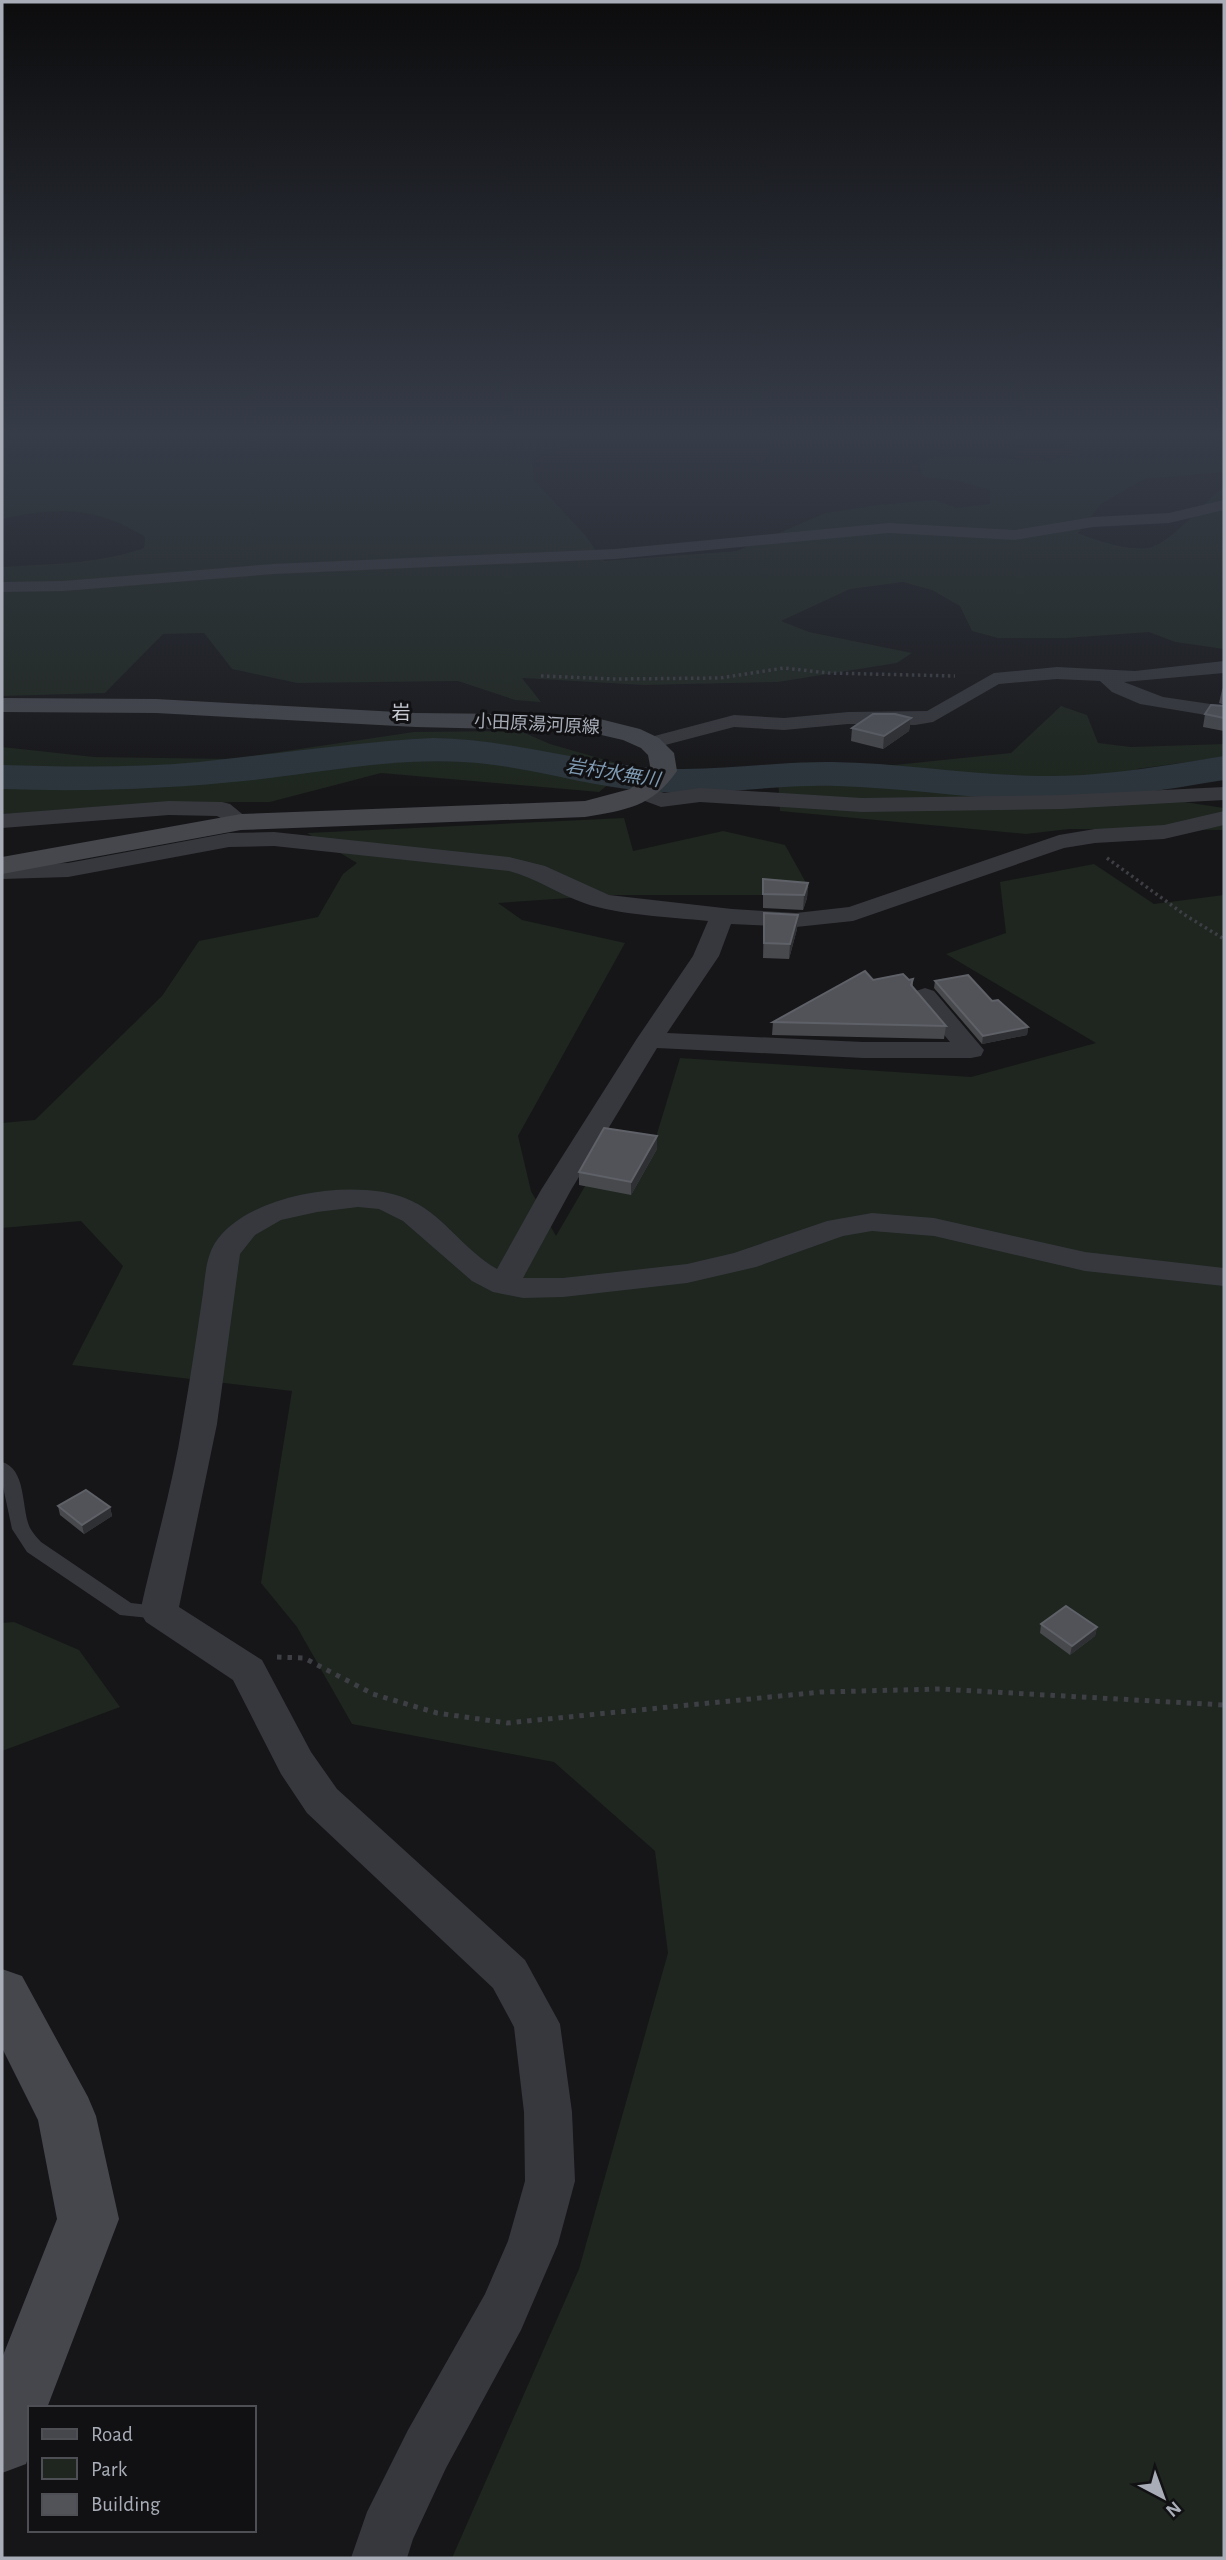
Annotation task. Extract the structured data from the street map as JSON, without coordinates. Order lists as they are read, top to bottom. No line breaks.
{"streets":{"main road":["小田原湯河原線"]},"districts":["岩"],"water":["岩村水無川"],"legend":["Road","Park","Building"],"north":"bottom right"}
